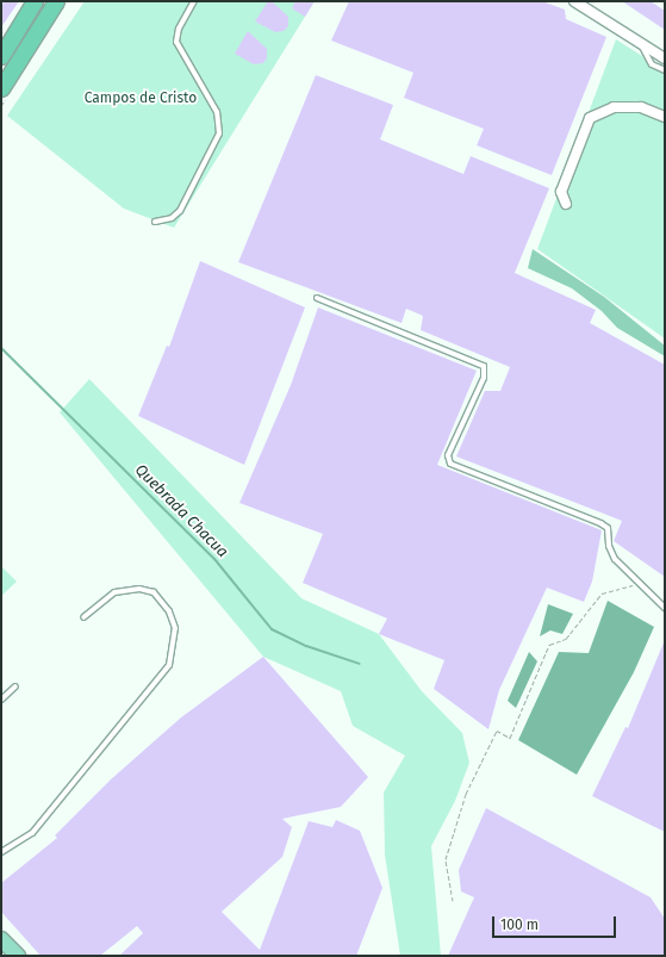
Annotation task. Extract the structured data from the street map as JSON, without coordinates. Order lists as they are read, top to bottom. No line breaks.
{"water":["Quebrada Chacua"],"parks":["Campos de Cristo"],"scale_bar":"100 m"}
